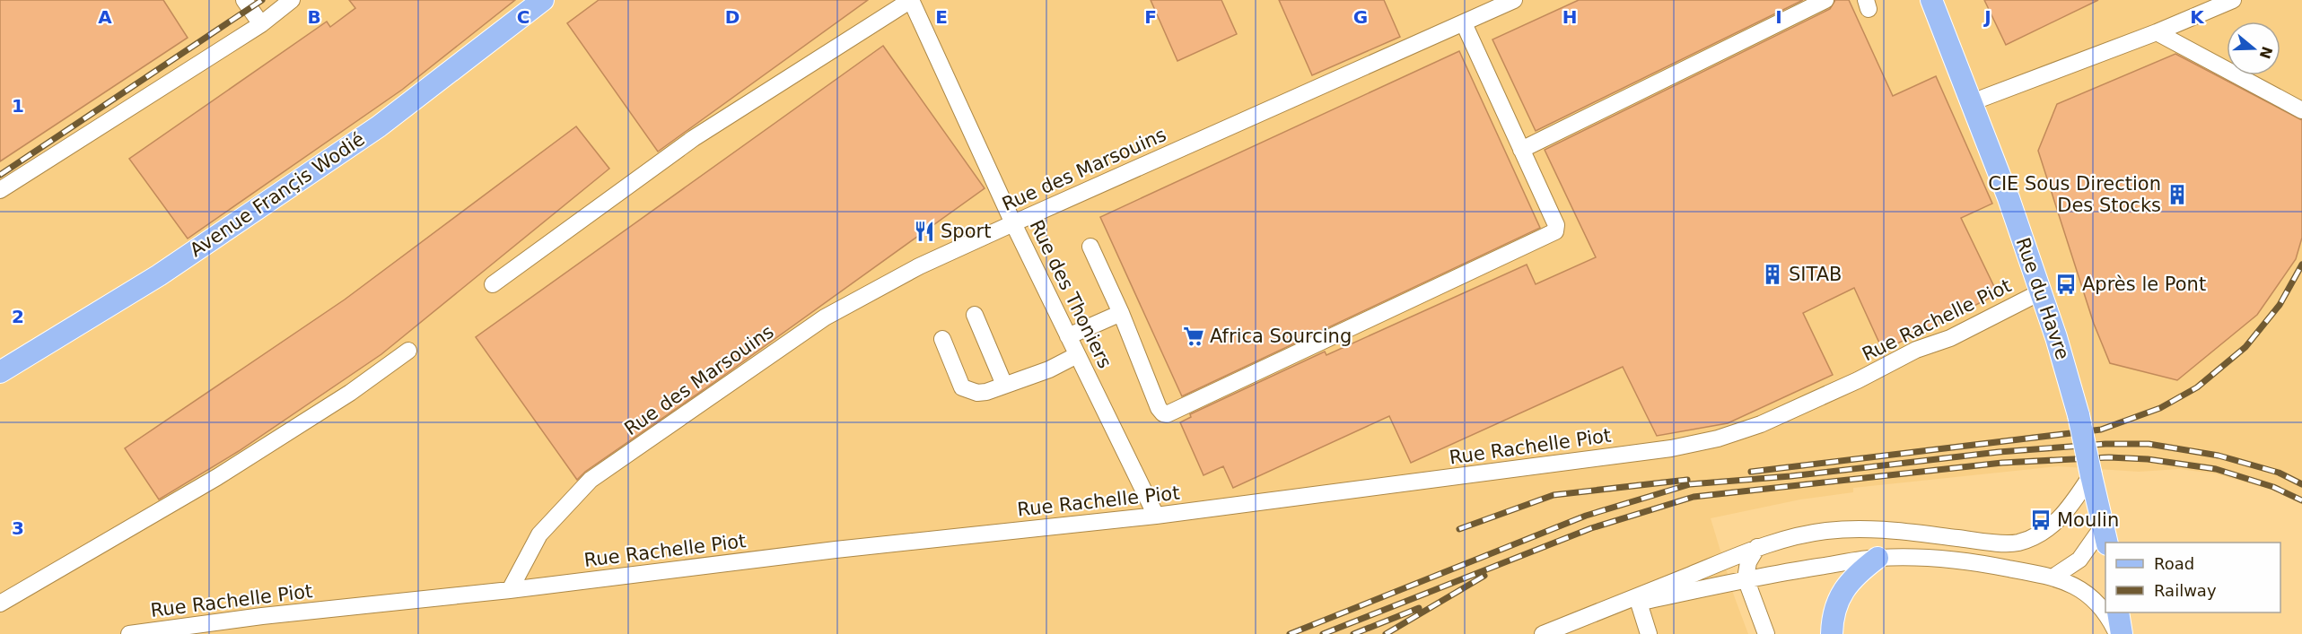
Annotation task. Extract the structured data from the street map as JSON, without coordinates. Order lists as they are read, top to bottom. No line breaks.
{"streets":{"main road":["Avenue Françis Wodié","Rue du Havre"],"street":["Rue des Marsouins","Rue des Thoniers","Rue Rachelle Piot"]},"crossings":[["Rue des Marsouins","Rue des Thoniers"],["Rue des Marsouins","Rue Rachelle Piot"],["Rue des Thoniers","Rue Rachelle Piot"],["Rue du Havre","Rue Rachelle Piot"]],"places":{"building":["CIE Sous Direction Des Stocks","SITAB"],"restaurant":["Sport"],"bus stop":["Après le Pont","Moulin"],"supermarket":["Africa Sourcing"]},"legend":["Road","Railway"],"north":"right","grid":{"columns":["A","B","C","D","E","F","G","H","I","J","K"],"rows":["1","2","3"]}}
